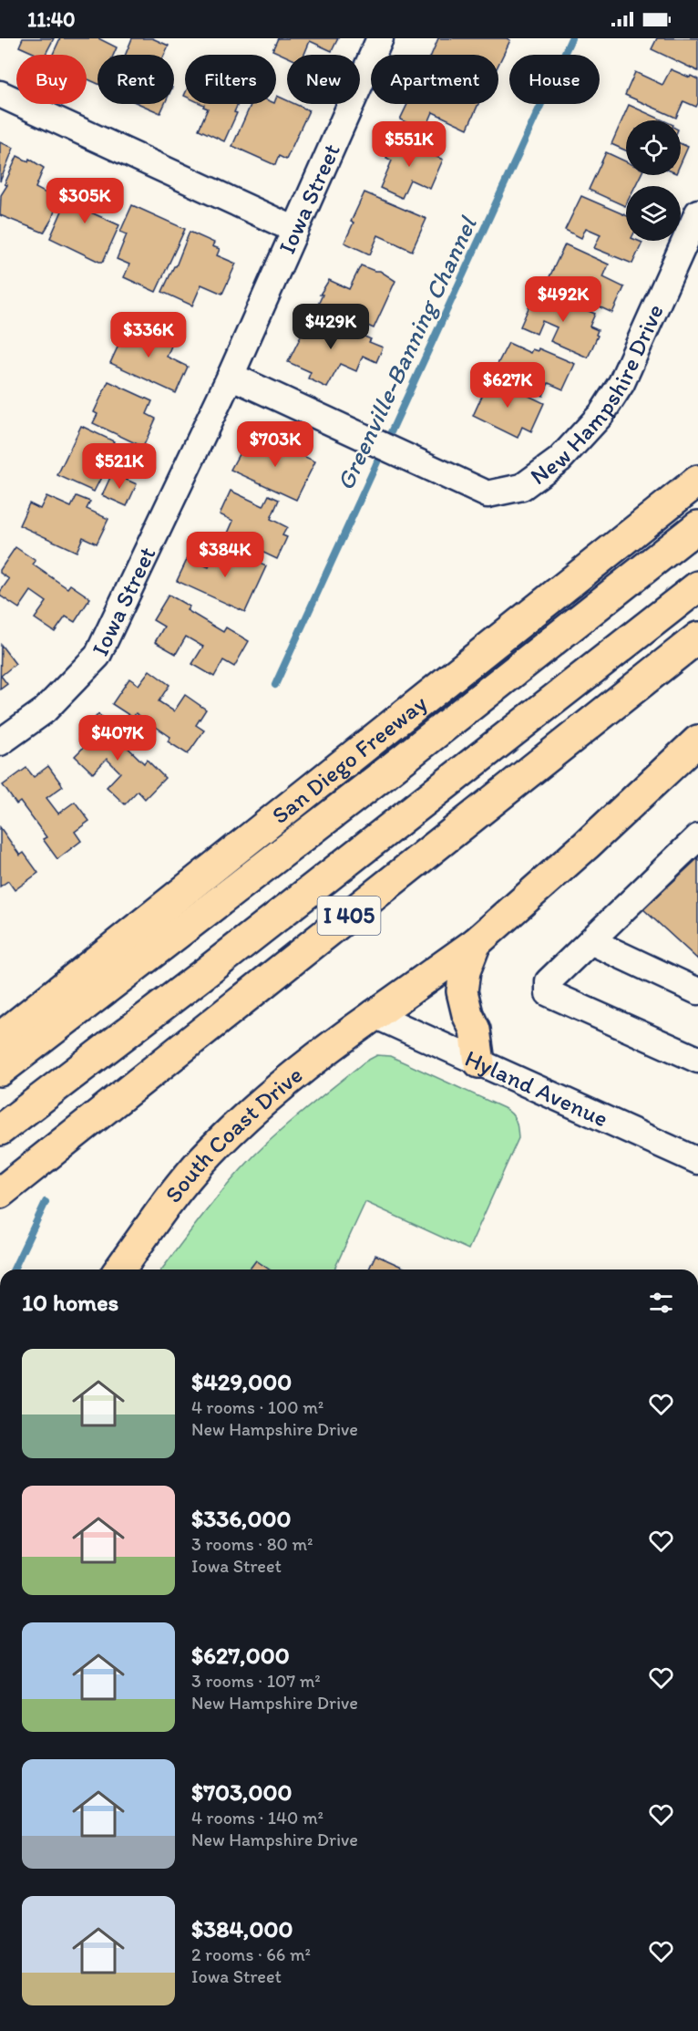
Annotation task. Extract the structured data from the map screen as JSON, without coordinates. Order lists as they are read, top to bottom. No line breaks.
{"streets":{"main road":["San Diego Freeway","I 405","South Coast Drive"],"street":["Iowa Street","New Hampshire Drive","Hyland Avenue"]},"crossings":[["Iowa Street","New Hampshire Drive"],["Hyland Avenue","South Coast Drive"]],"water":["Greenville-Banning Channel"],"page":{"status":"11:40","chip":["Buy","Rent","Filters","New","Apartment","House"],"price":["$551K","$305K","$492K","$429K","$336K","$627K","$703K","$521K","$384K","$407K"],"heading":"10 homes","list":[{"name":"$429,000","note":"4 rooms · 100 m² · New Hampshire Drive"},{"name":"$336,000","note":"3 rooms · 80 m² · Iowa Street"},{"name":"$627,000","note":"3 rooms · 107 m² · New Hampshire Drive"},{"name":"$703,000","note":"4 rooms · 140 m² · New Hampshire Drive"},{"name":"$384,000","note":"2 rooms · 66 m² · Iowa Street"}]}}
